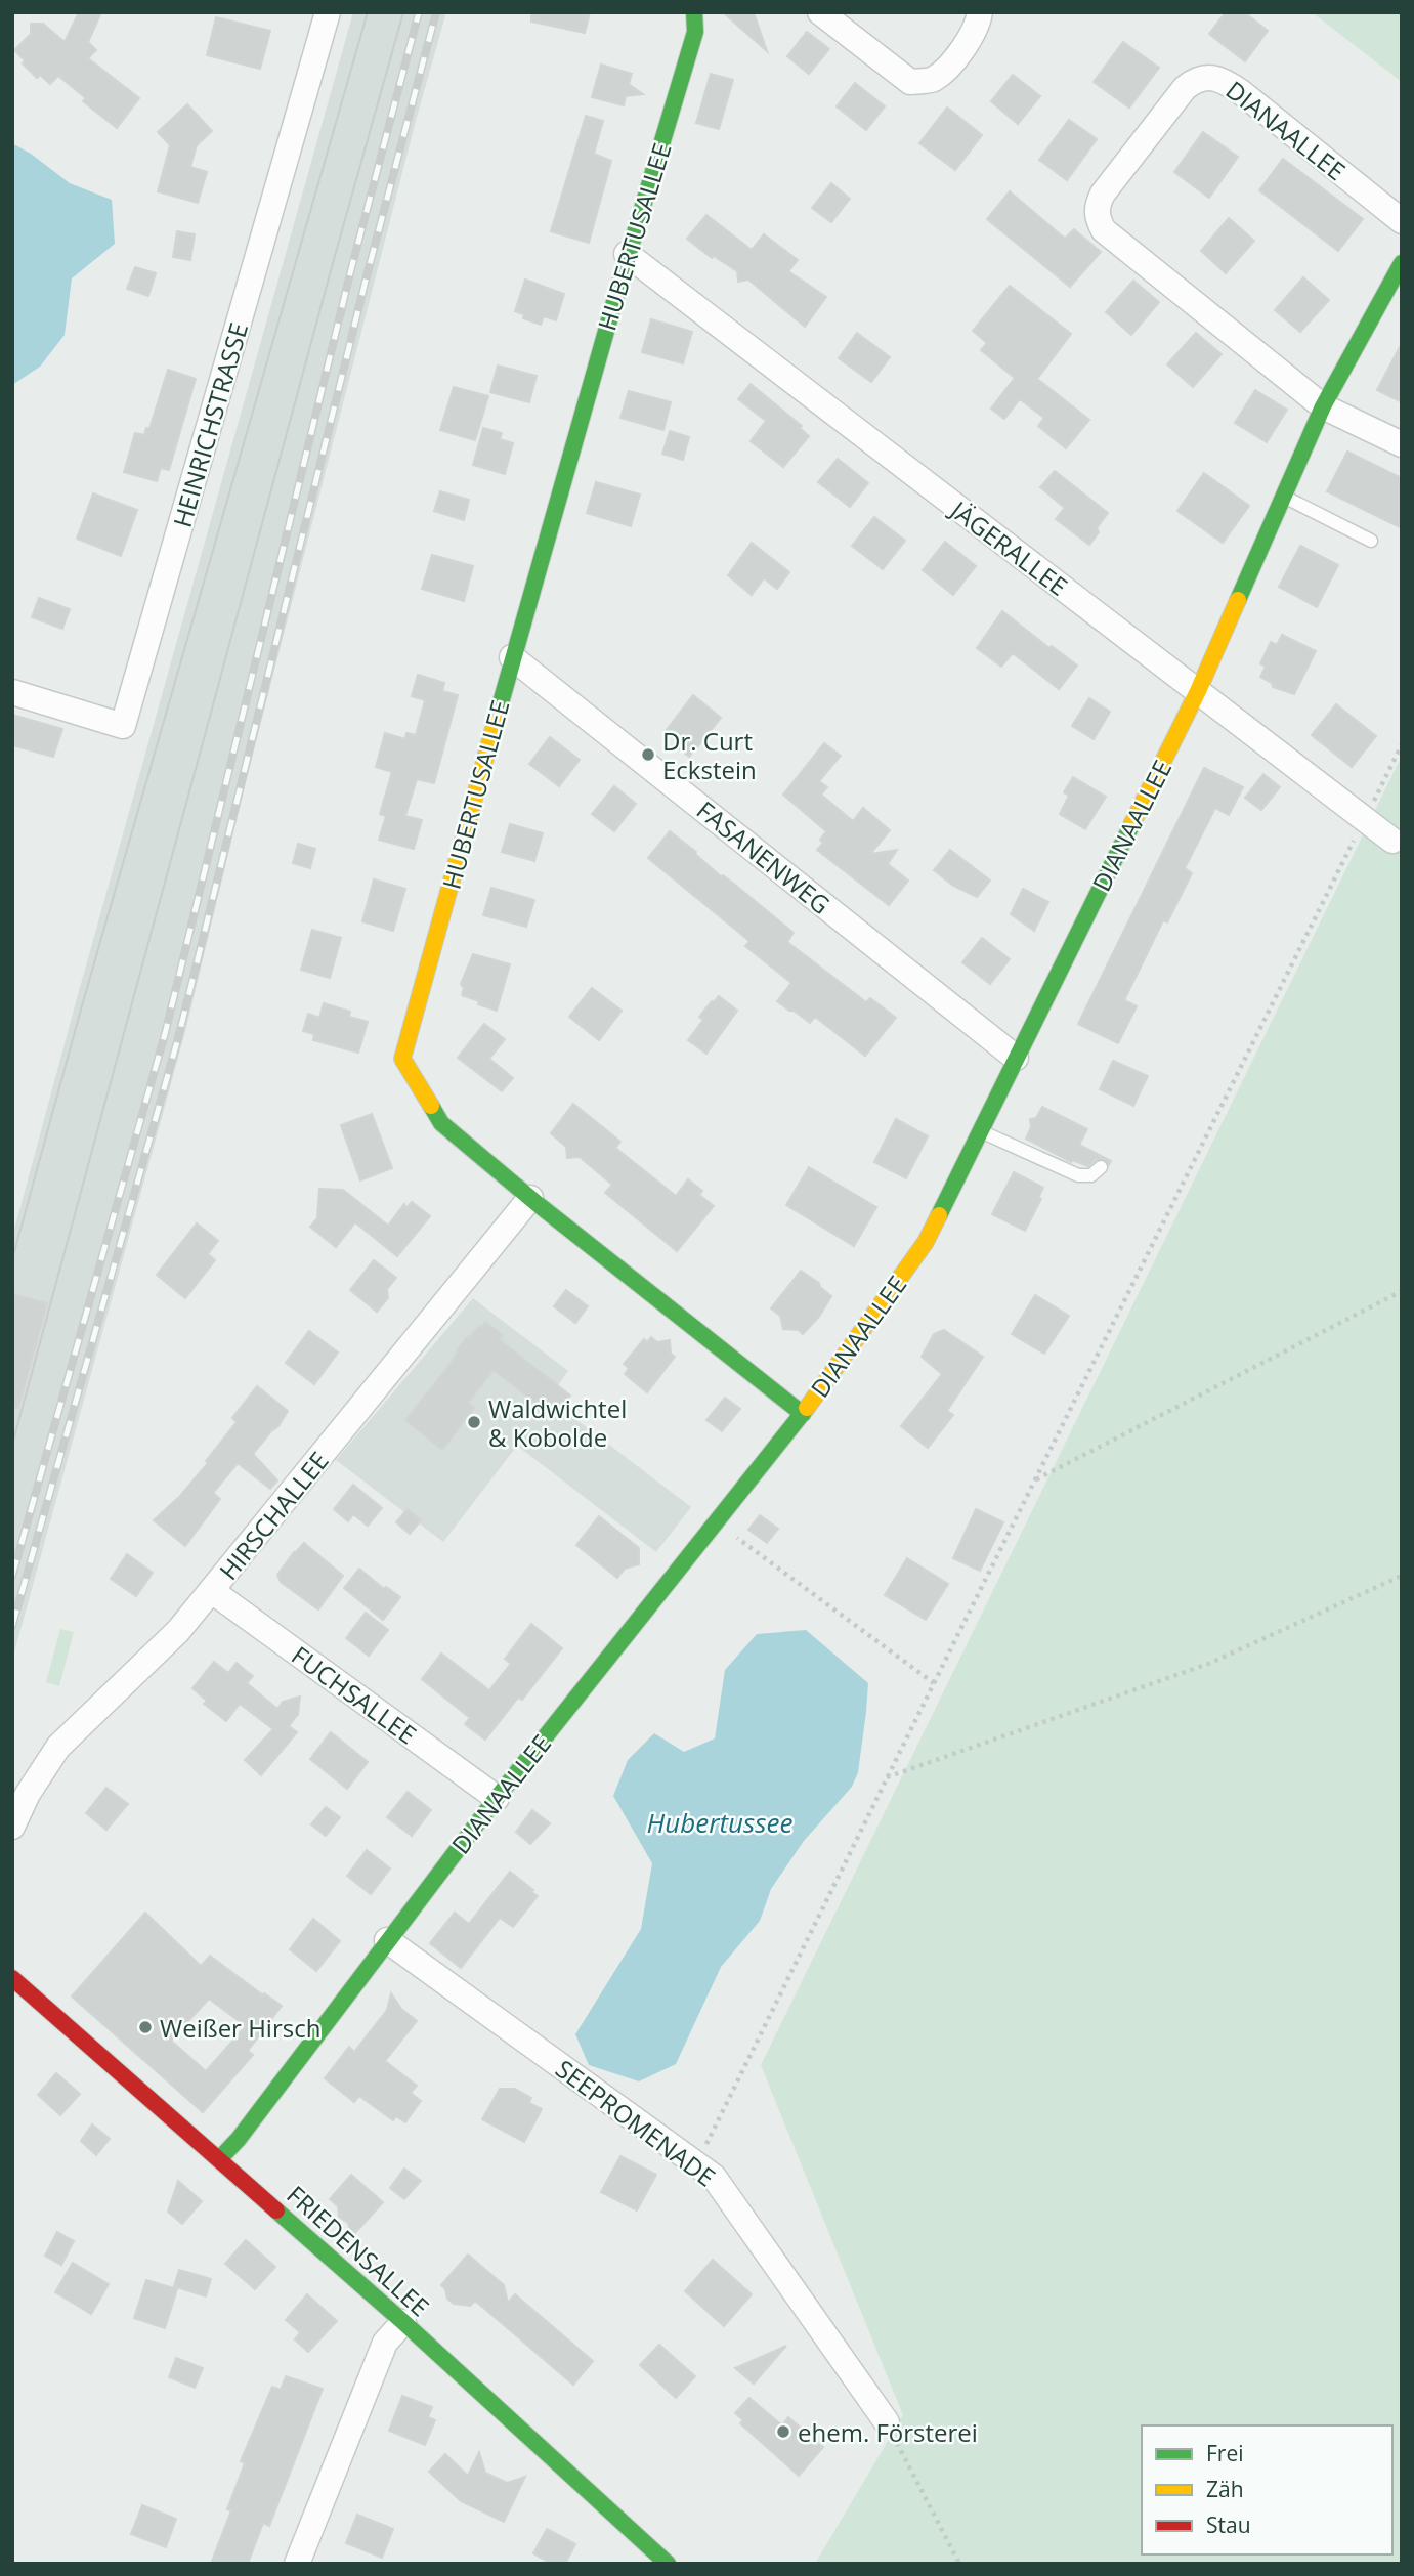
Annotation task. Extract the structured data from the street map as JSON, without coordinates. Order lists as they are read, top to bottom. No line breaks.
{"streets":{"street":["DIANAALLEE","HUBERTUSALLEE","HEINRICHSTRASSE","JÄGERALLEE","FASANENWEG","HIRSCHALLEE","FUCHSALLEE","SEEPROMENADE","FRIEDENSALLEE"]},"crossings":[["DIANAALLEE","HUBERTUSALLEE"],["DIANAALLEE","JÄGERALLEE"],["DIANAALLEE","FASANENWEG"],["DIANAALLEE","FUCHSALLEE"],["DIANAALLEE","SEEPROMENADE"],["DIANAALLEE","FRIEDENSALLEE"],["HUBERTUSALLEE","JÄGERALLEE"],["HUBERTUSALLEE","FASANENWEG"],["HUBERTUSALLEE","HIRSCHALLEE"],["HIRSCHALLEE","FUCHSALLEE"]],"water":["Hubertussee"],"places":["Dr. Curt Eckstein","Waldwichtel & Kobolde","Weißer Hirsch","ehem. Försterei"],"legend":["Frei","Zäh","Stau"]}
